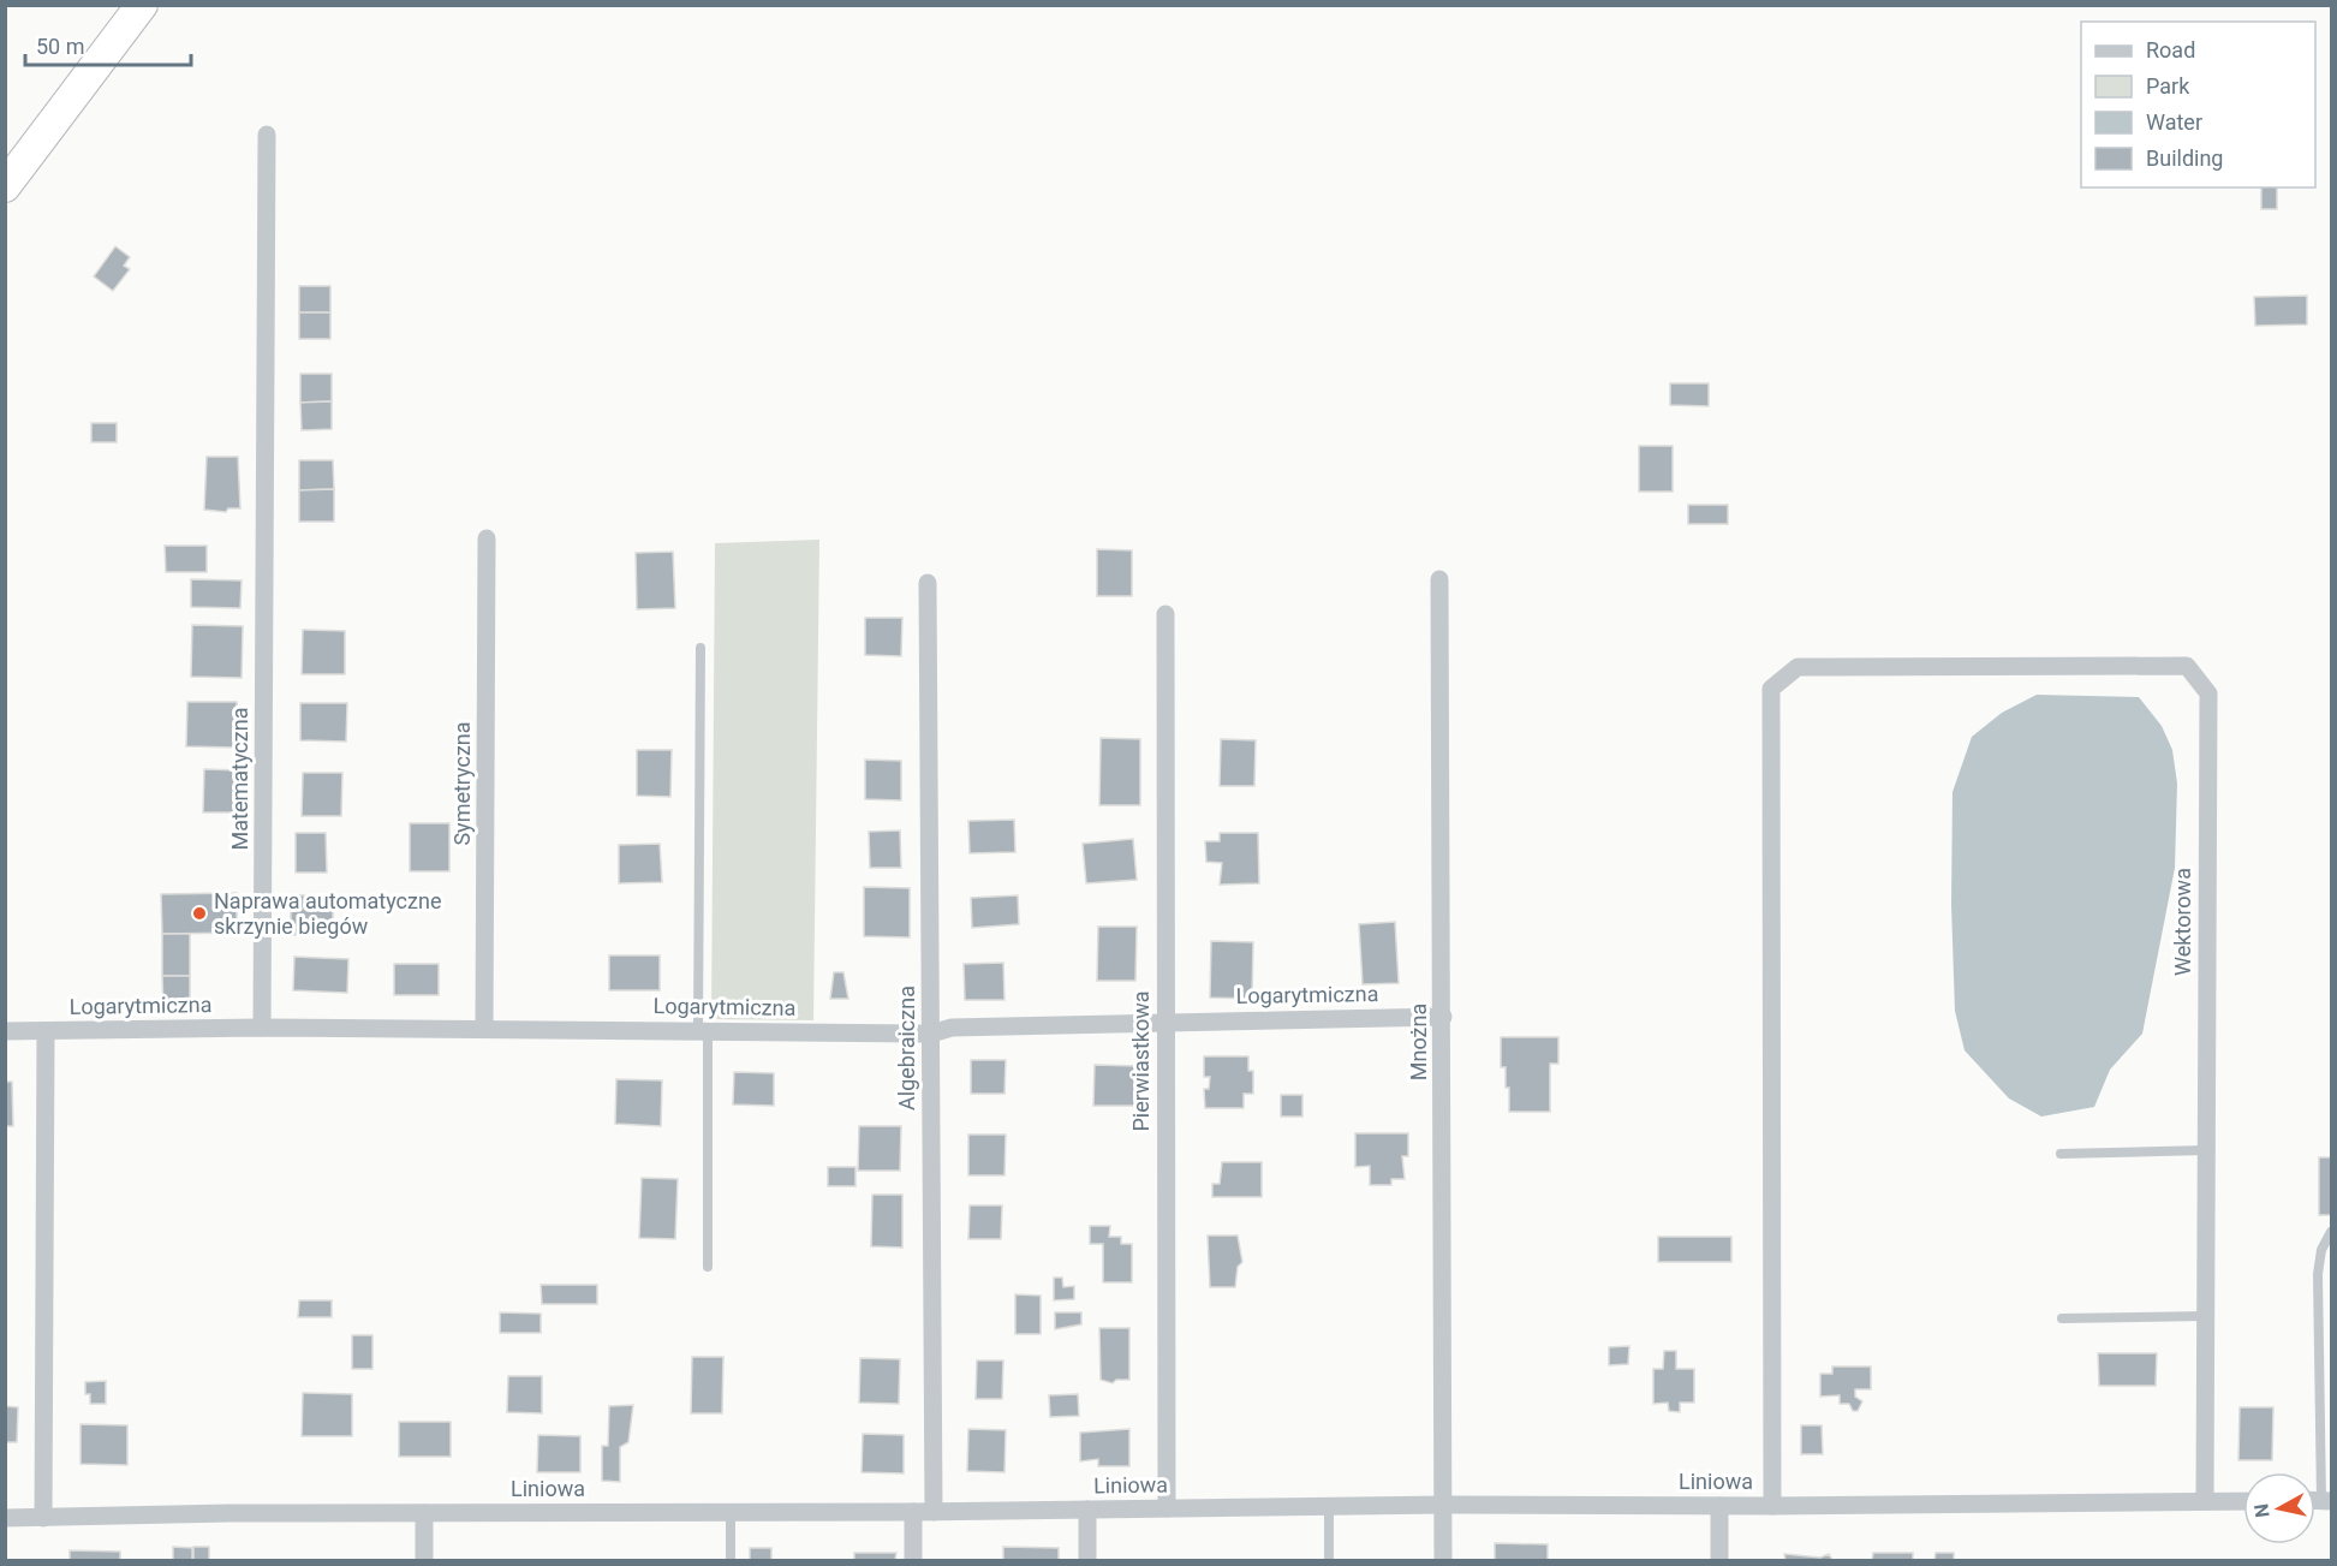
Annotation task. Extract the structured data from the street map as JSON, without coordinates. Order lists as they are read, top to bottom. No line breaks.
{"streets":{"street":["Matematyczna","Symetryczna","Wektorowa","Logarytmiczna","Mnożna","Algebraiczna","Pierwiastkowa","Liniowa"]},"crossings":[["Matematyczna","Logarytmiczna"],["Symetryczna","Logarytmiczna"],["Wektorowa","Liniowa"],["Logarytmiczna","Mnożna"],["Logarytmiczna","Algebraiczna"],["Logarytmiczna","Pierwiastkowa"],["Mnożna","Liniowa"],["Algebraiczna","Liniowa"],["Pierwiastkowa","Liniowa"]],"places":["Naprawa automatyczne skrzynie biegów"],"legend":["Road","Park","Water","Building"],"scale_bar":"50 m","north":"left"}
